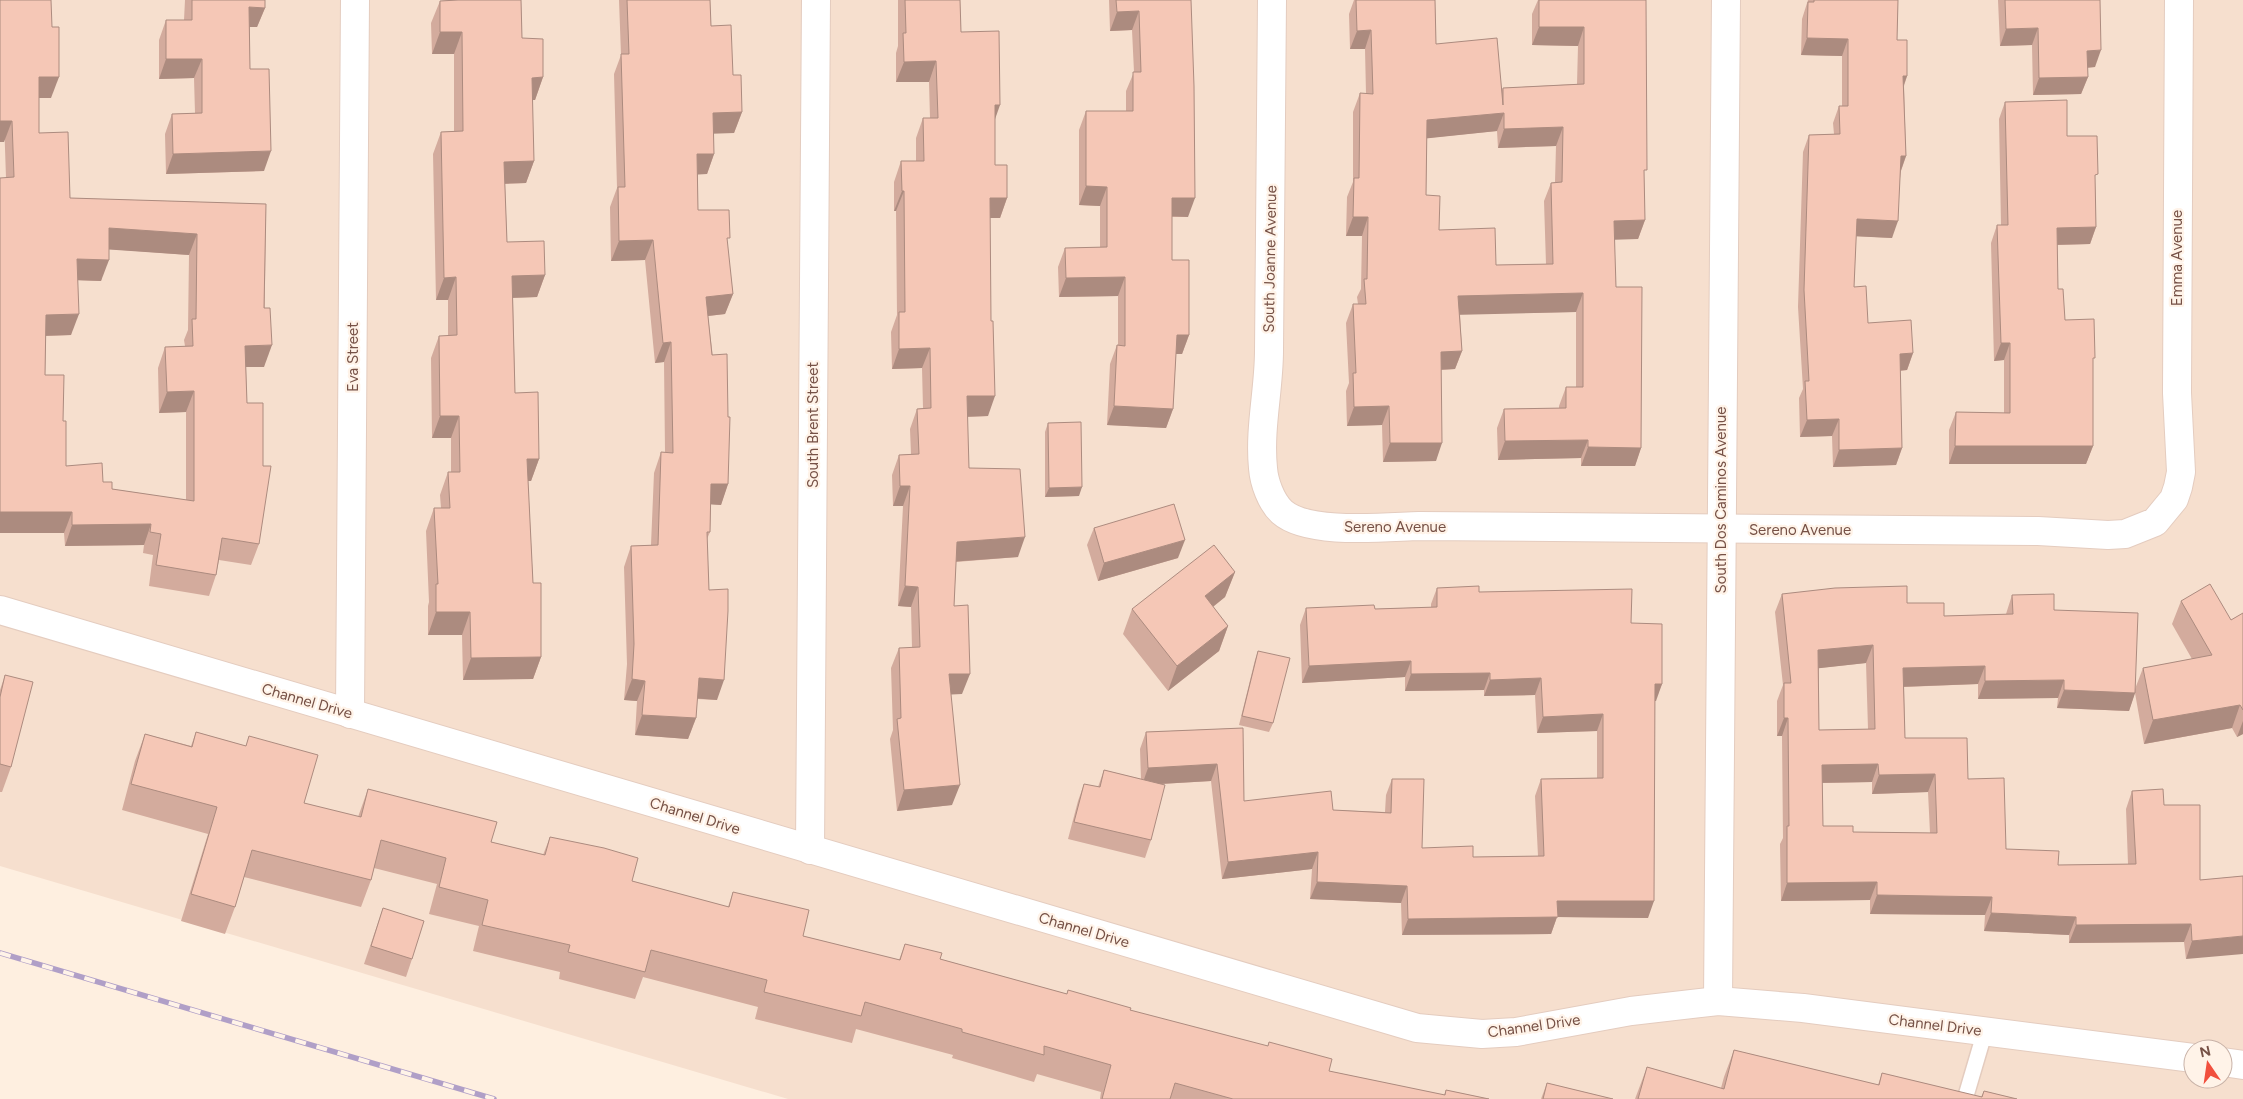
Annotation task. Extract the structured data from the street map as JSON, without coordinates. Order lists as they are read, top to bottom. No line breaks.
{"streets":{"street":["Emma Avenue","South Joanne Avenue","Eva Street","South Brent Street","South Dos Caminos Avenue","Sereno Avenue","Channel Drive"]},"crossings":[["Emma Avenue","Sereno Avenue"],["South Joanne Avenue","Sereno Avenue"],["Eva Street","Channel Drive"],["South Brent Street","Channel Drive"],["South Dos Caminos Avenue","Sereno Avenue"],["South Dos Caminos Avenue","Channel Drive"]],"north":"top"}
